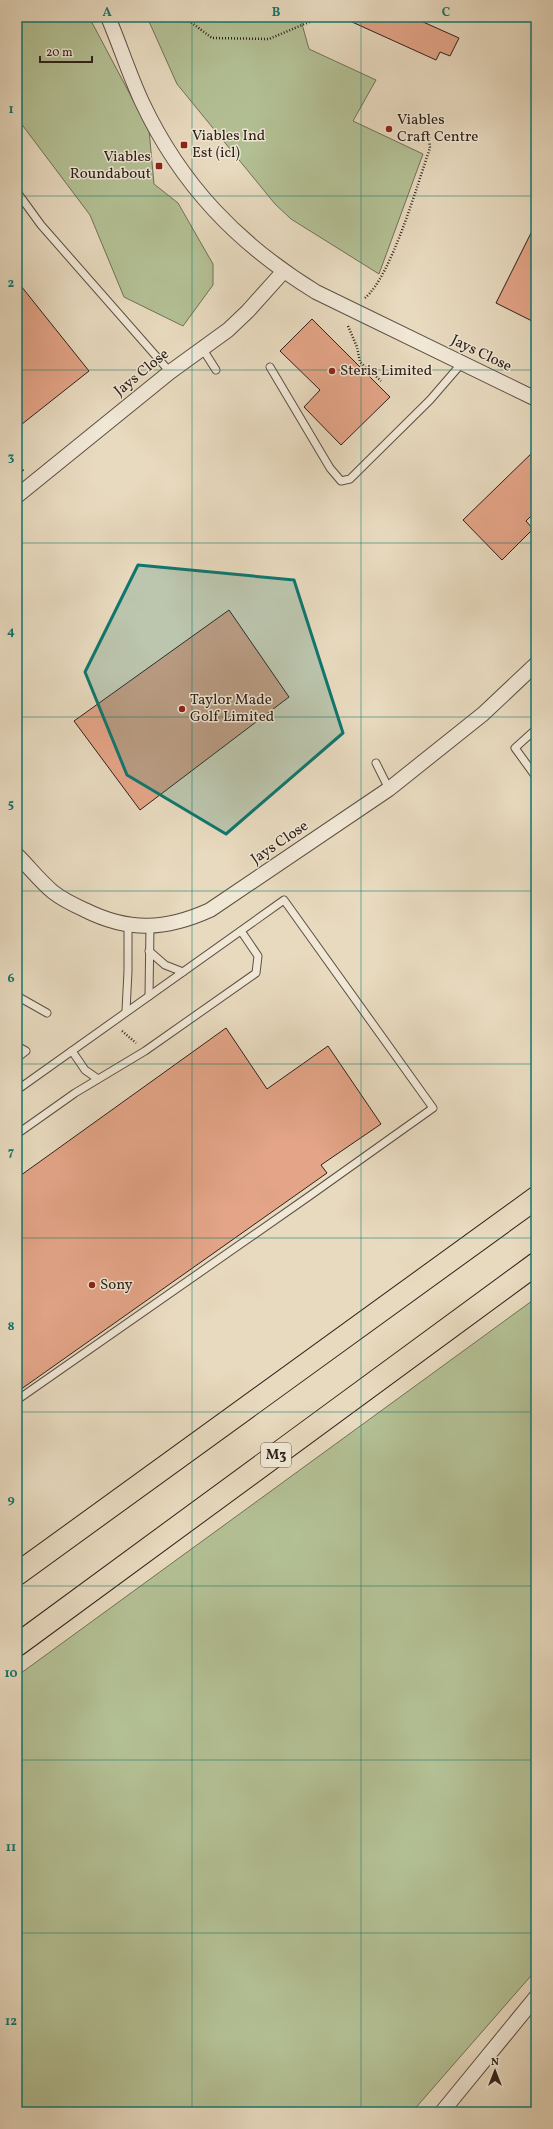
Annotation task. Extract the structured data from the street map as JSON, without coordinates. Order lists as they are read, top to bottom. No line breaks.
{"streets":{"highway":["M3"],"street":["Jays Close"]},"places":{"other":["Viables Craft Centre","Steris Limited","Taylor Made Golf Limited","Sony"],"transit":["Viables Ind Est (icl)","Viables Roundabout"]},"scale_bar":"20 m","north":"top","grid":{"columns":["A","B","C"],"rows":["1","2","3","4","5","6","7","8","9","10","11","12"]}}
